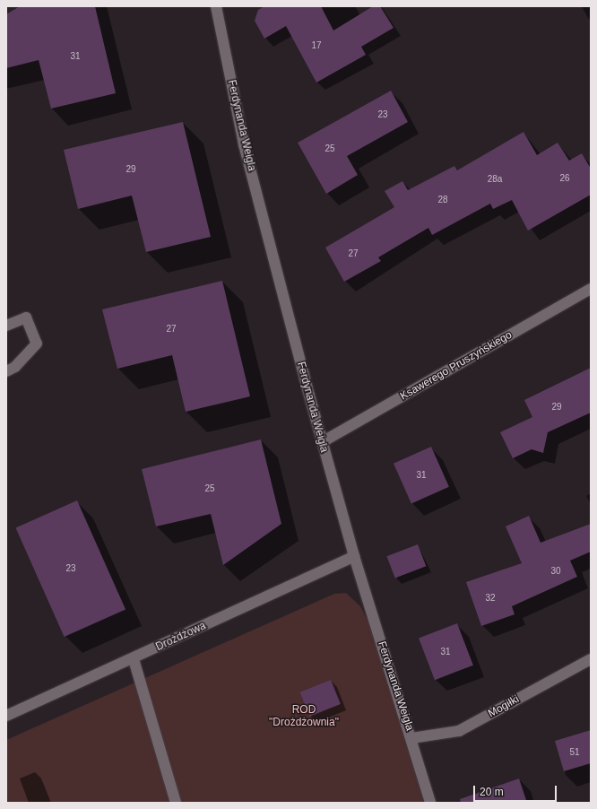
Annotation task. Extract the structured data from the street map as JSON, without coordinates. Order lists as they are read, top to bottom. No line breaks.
{"streets":{"street":["Ferdynanda Weigla","Ksawerego Pruszyńskiego","Drożdżowa","Mogiłki"]},"crossings":[["Ferdynanda Weigla","Ksawerego Pruszyńskiego"],["Ferdynanda Weigla","Drożdżowa"],["Ferdynanda Weigla","Mogiłki"]],"parks":["ROD \"Drożdżownia\""],"house_numbers":["17","31","23","25","29","26","28a","28","27","27","29","31","25","23","30","32","31","51"],"scale_bar":"20 m"}
